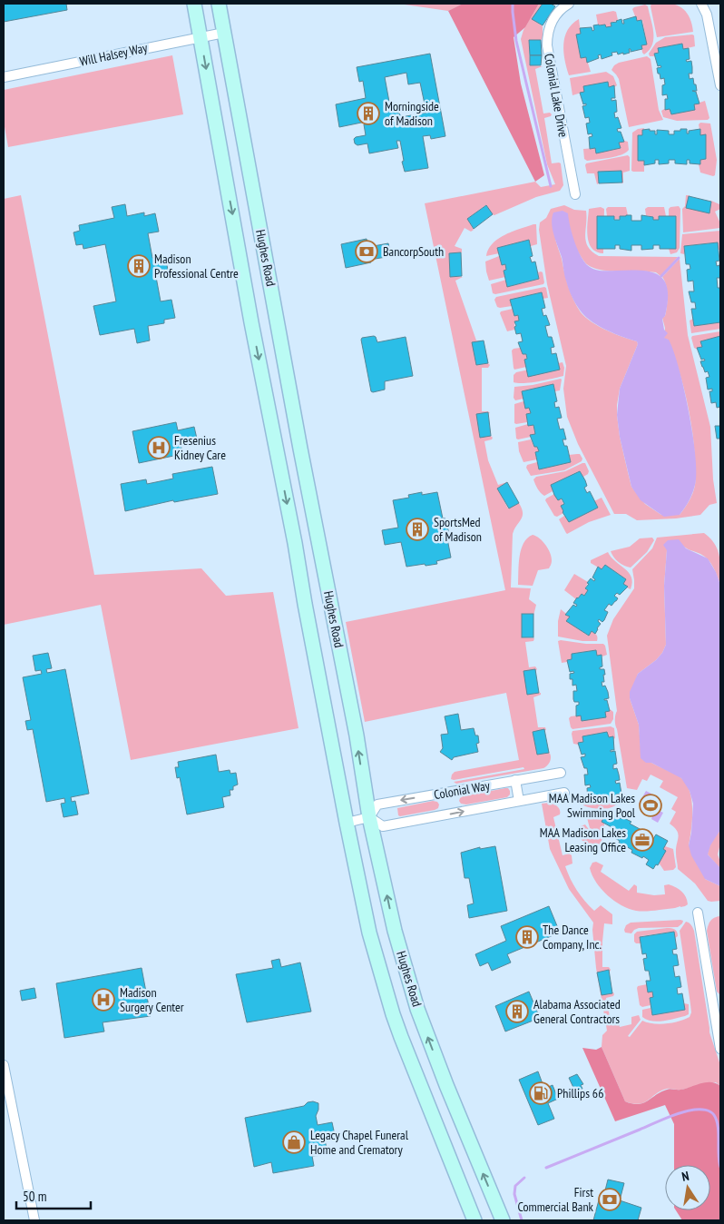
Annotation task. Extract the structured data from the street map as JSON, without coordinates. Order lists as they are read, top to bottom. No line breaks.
{"streets":{"main road":["Hughes Road"],"street":["Will Halsey Way","Colonial Lake Drive","Colonial Way"]},"crossings":[["Will Halsey Way","Hughes Road"],["Hughes Road","Colonial Way"]],"places":{"building":["Morningside of Madison","Madison Professional Centre","SportsMed of Madison","The Dance Company, Inc.","Alabama Associated General Contractors"],"bank":["BancorpSouth","First Commercial Bank"],"hospital":["Fresenius Kidney Care","Madison Surgery Center"],"sports":["MAA Madison Lakes Swimming Pool"],"office":["MAA Madison Lakes Leasing Office"],"fuel station":["Phillips 66"],"shop":["Legacy Chapel Funeral Home and Crematory"]},"scale_bar":"50 m","north":"top"}
